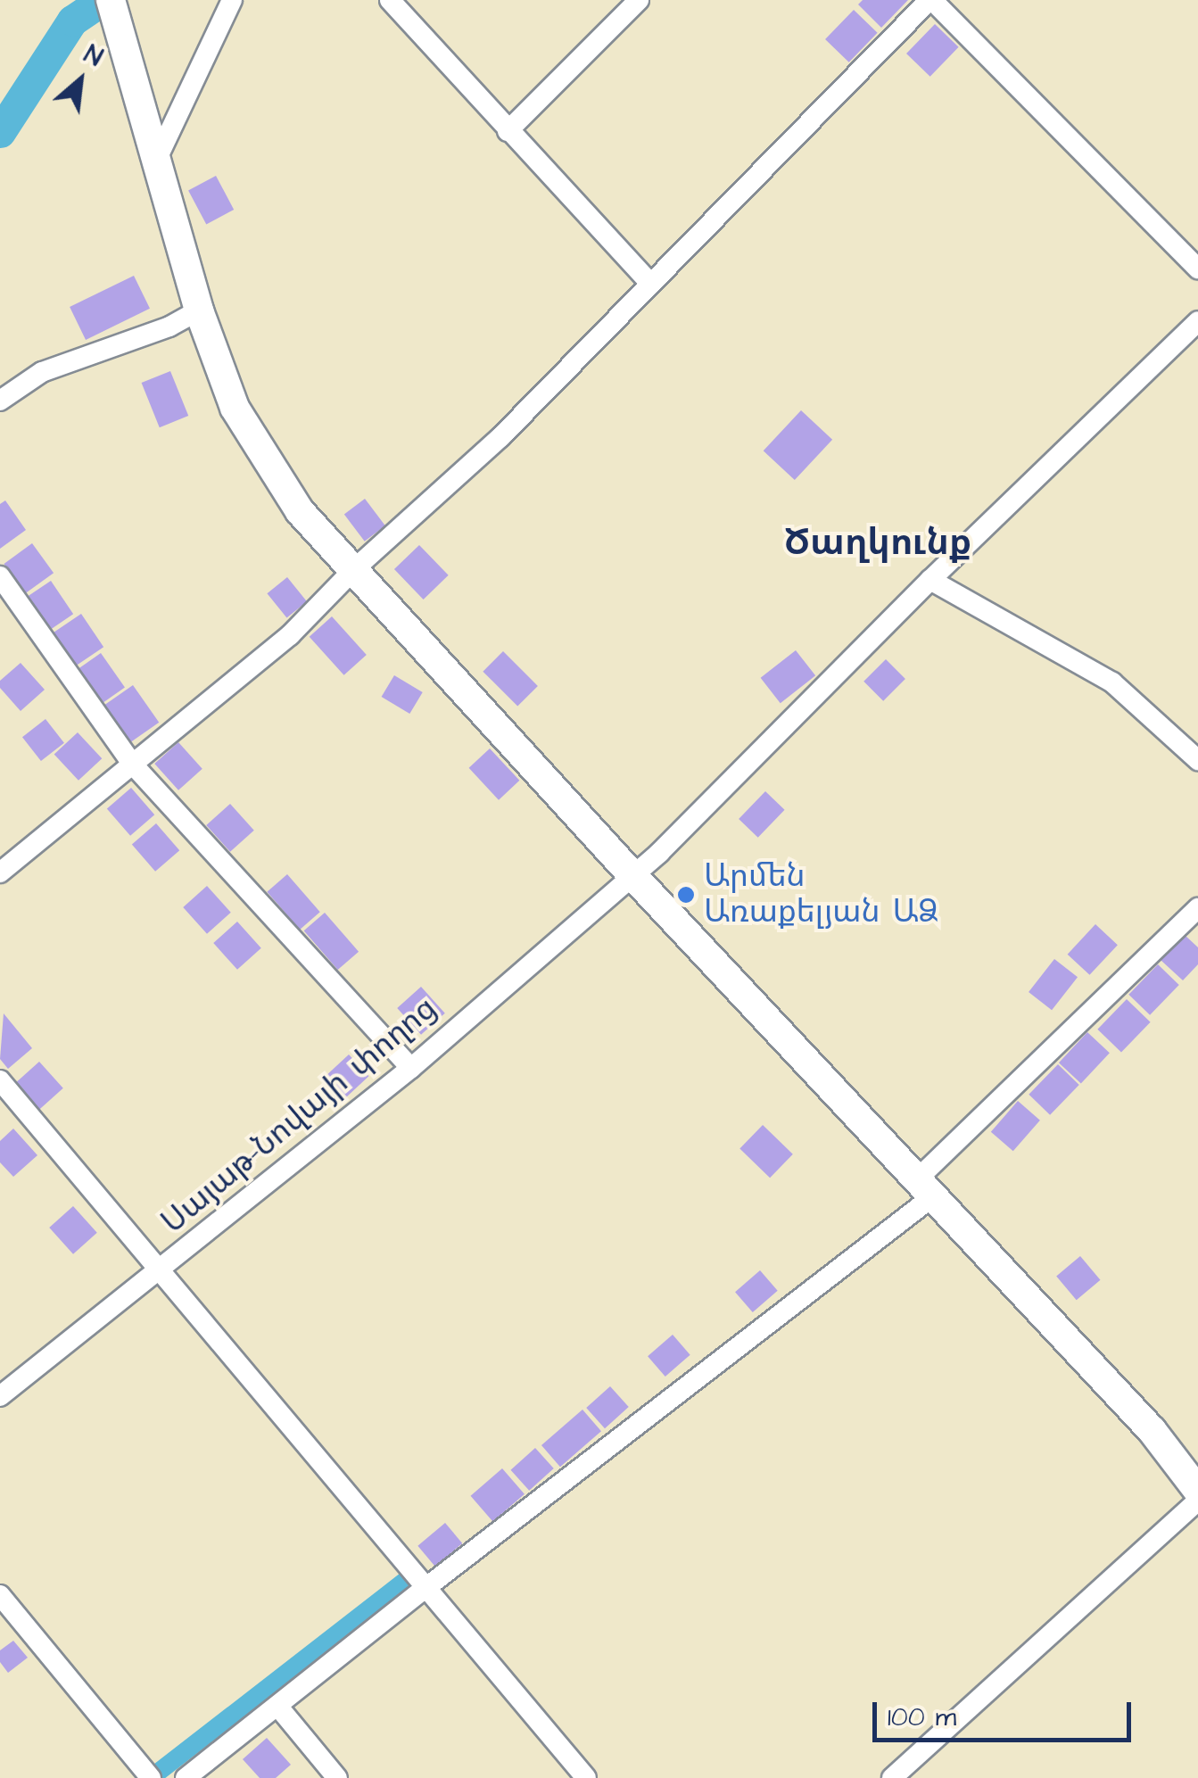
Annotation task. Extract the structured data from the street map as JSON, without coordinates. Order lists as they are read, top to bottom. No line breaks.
{"streets":{"street":["Սայաթ-Նովայի փողոց"]},"districts":["Ծաղկունք"],"places":["Արմեն Առաքելյան ԱՁ"],"scale_bar":"100 m","north":"top right"}
